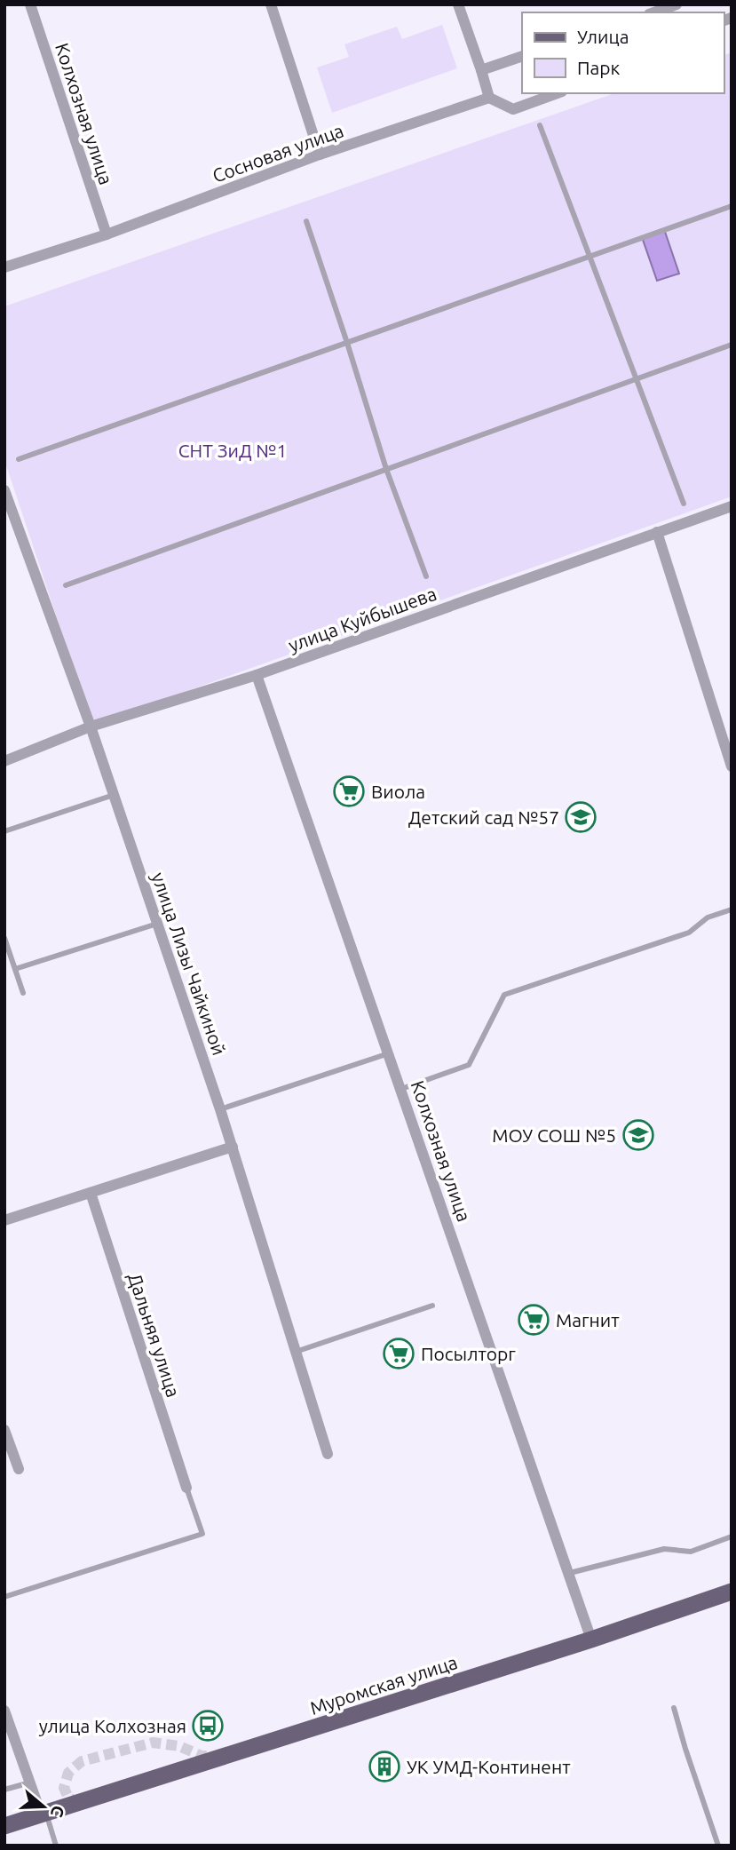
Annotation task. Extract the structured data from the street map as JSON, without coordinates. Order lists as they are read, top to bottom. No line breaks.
{"streets":{"main road":["Муромская улица"],"street":["Колхозная улица","Сосновая улица","улица Куйбышева","улица Лизы Чайкиной","Дальняя улица"]},"crossings":[["Колхозная улица","Сосновая улица"],["Колхозная улица","улица Куйбышева"],["Колхозная улица","Муромская улица"],["улица Куйбышева","улица Лизы Чайкиной"]],"parks":["СНТ ЗиД №1"],"places":{"supermarket":["Виола","Магнит","Посылторг"],"school or university":["Детский сад №57","МОУ СОШ №5"],"bus stop":["улица Колхозная"],"building":["УК УМД-Континент"]},"legend":["Улица","Парк"],"north":"right"}
